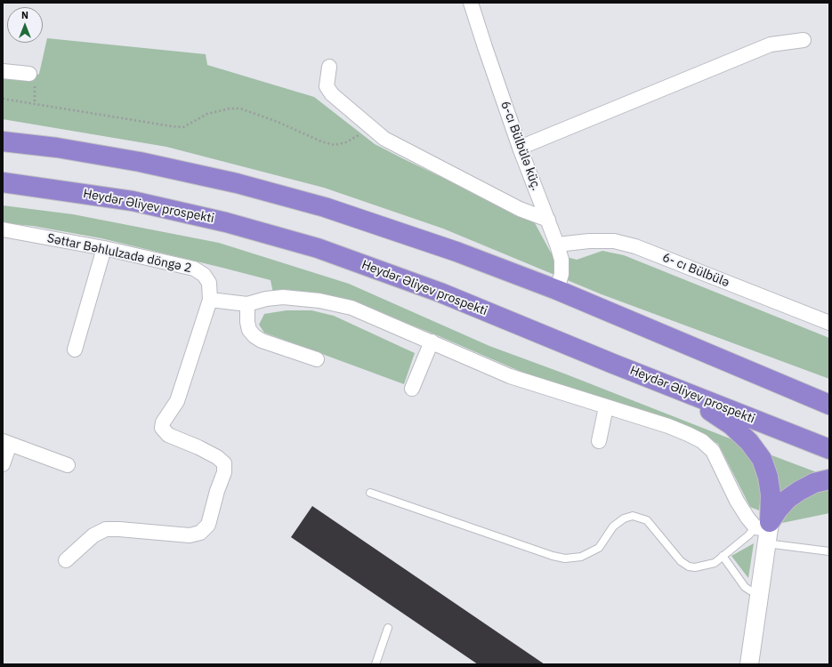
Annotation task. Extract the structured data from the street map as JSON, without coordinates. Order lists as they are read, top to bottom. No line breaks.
{"streets":{"highway":["Heydər Əliyev prospekti"],"street":["6-cı Bülbülə küç.","Səttar Bəhlulzadə döngə 2","6- cı Bülbülə"]},"crossings":[["6-cı Bülbülə küç.","6- cı Bülbülə"]],"north":"top"}
